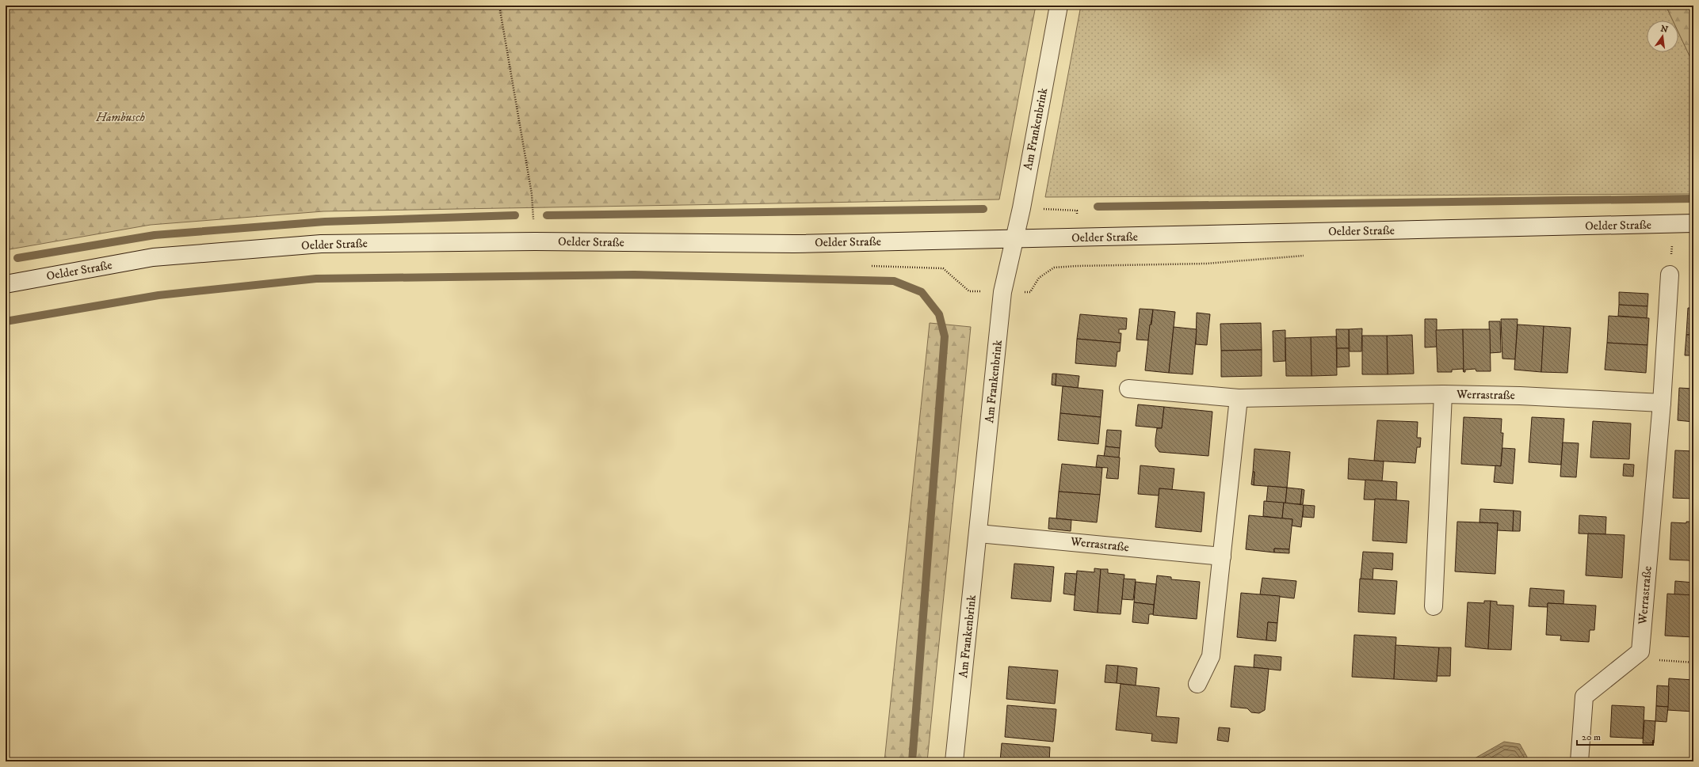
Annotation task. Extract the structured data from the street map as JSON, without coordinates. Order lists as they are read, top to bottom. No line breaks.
{"streets":{"street":["Am Frankenbrink","Oelder Straße","Werrastraße"]},"crossings":[["Am Frankenbrink","Oelder Straße"],["Am Frankenbrink","Werrastraße"]],"parks":["Hambusch"],"scale_bar":"20 m","north":"top"}
